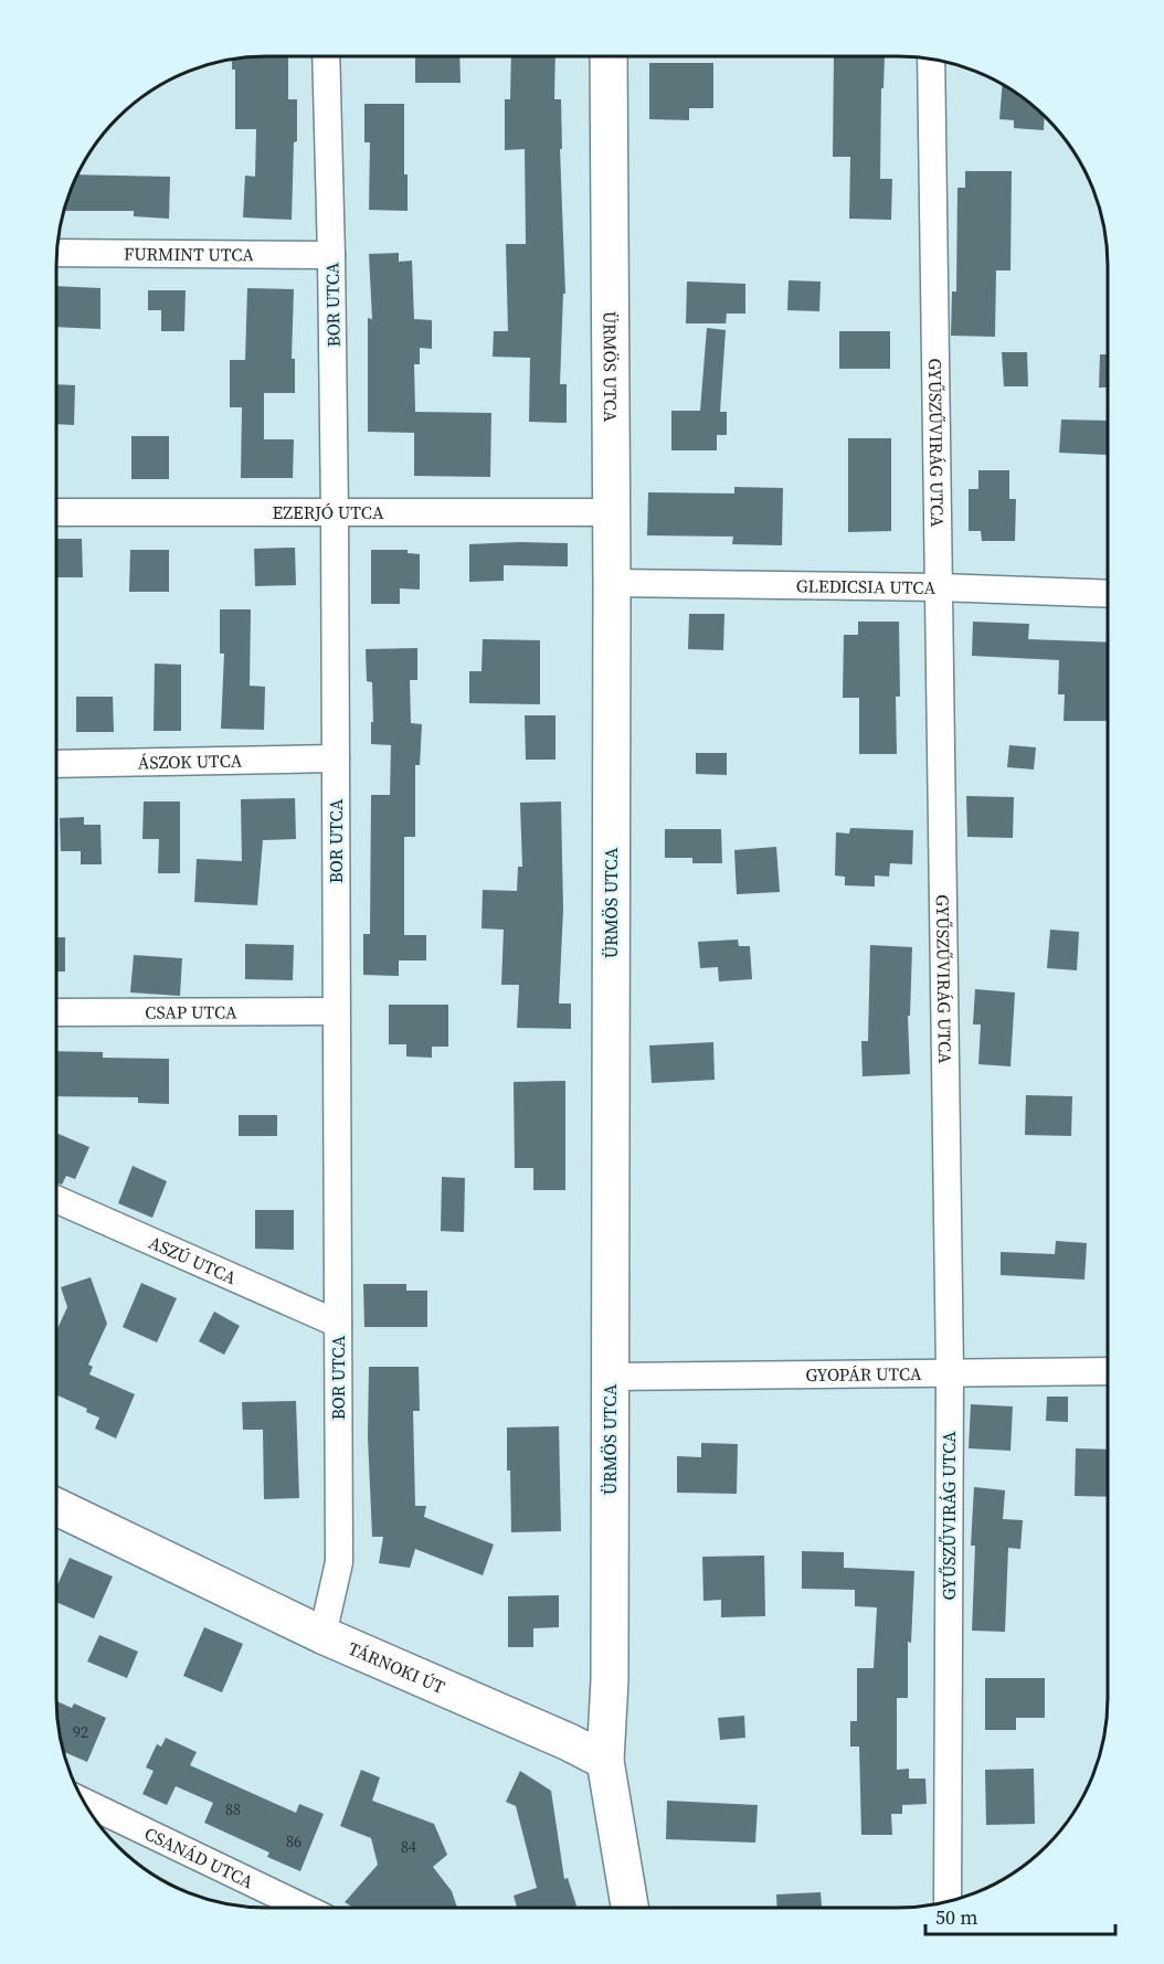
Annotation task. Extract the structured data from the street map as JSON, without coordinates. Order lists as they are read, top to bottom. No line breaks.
{"streets":{"street":["FURMINT UTCA","BOR UTCA","ÜRMÖS UTCA","GYŰSZŰVIRÁG UTCA","EZERJÓ UTCA","GLEDICSIA UTCA","ÁSZOK UTCA","CSAP UTCA","ASZÚ UTCA","GYOPÁR UTCA","TÁRNOKI ÚT","CSANÁD UTCA"]},"crossings":[["FURMINT UTCA","BOR UTCA"],["BOR UTCA","EZERJÓ UTCA"],["BOR UTCA","ÁSZOK UTCA"],["BOR UTCA","CSAP UTCA"],["BOR UTCA","ASZÚ UTCA"],["BOR UTCA","TÁRNOKI ÚT"],["ÜRMÖS UTCA","EZERJÓ UTCA"],["ÜRMÖS UTCA","GLEDICSIA UTCA"],["ÜRMÖS UTCA","GYOPÁR UTCA"],["ÜRMÖS UTCA","TÁRNOKI ÚT"],["GYŰSZŰVIRÁG UTCA","GLEDICSIA UTCA"],["GYŰSZŰVIRÁG UTCA","GYOPÁR UTCA"]],"house_numbers":["92","88","86","84"],"scale_bar":"50 m"}
